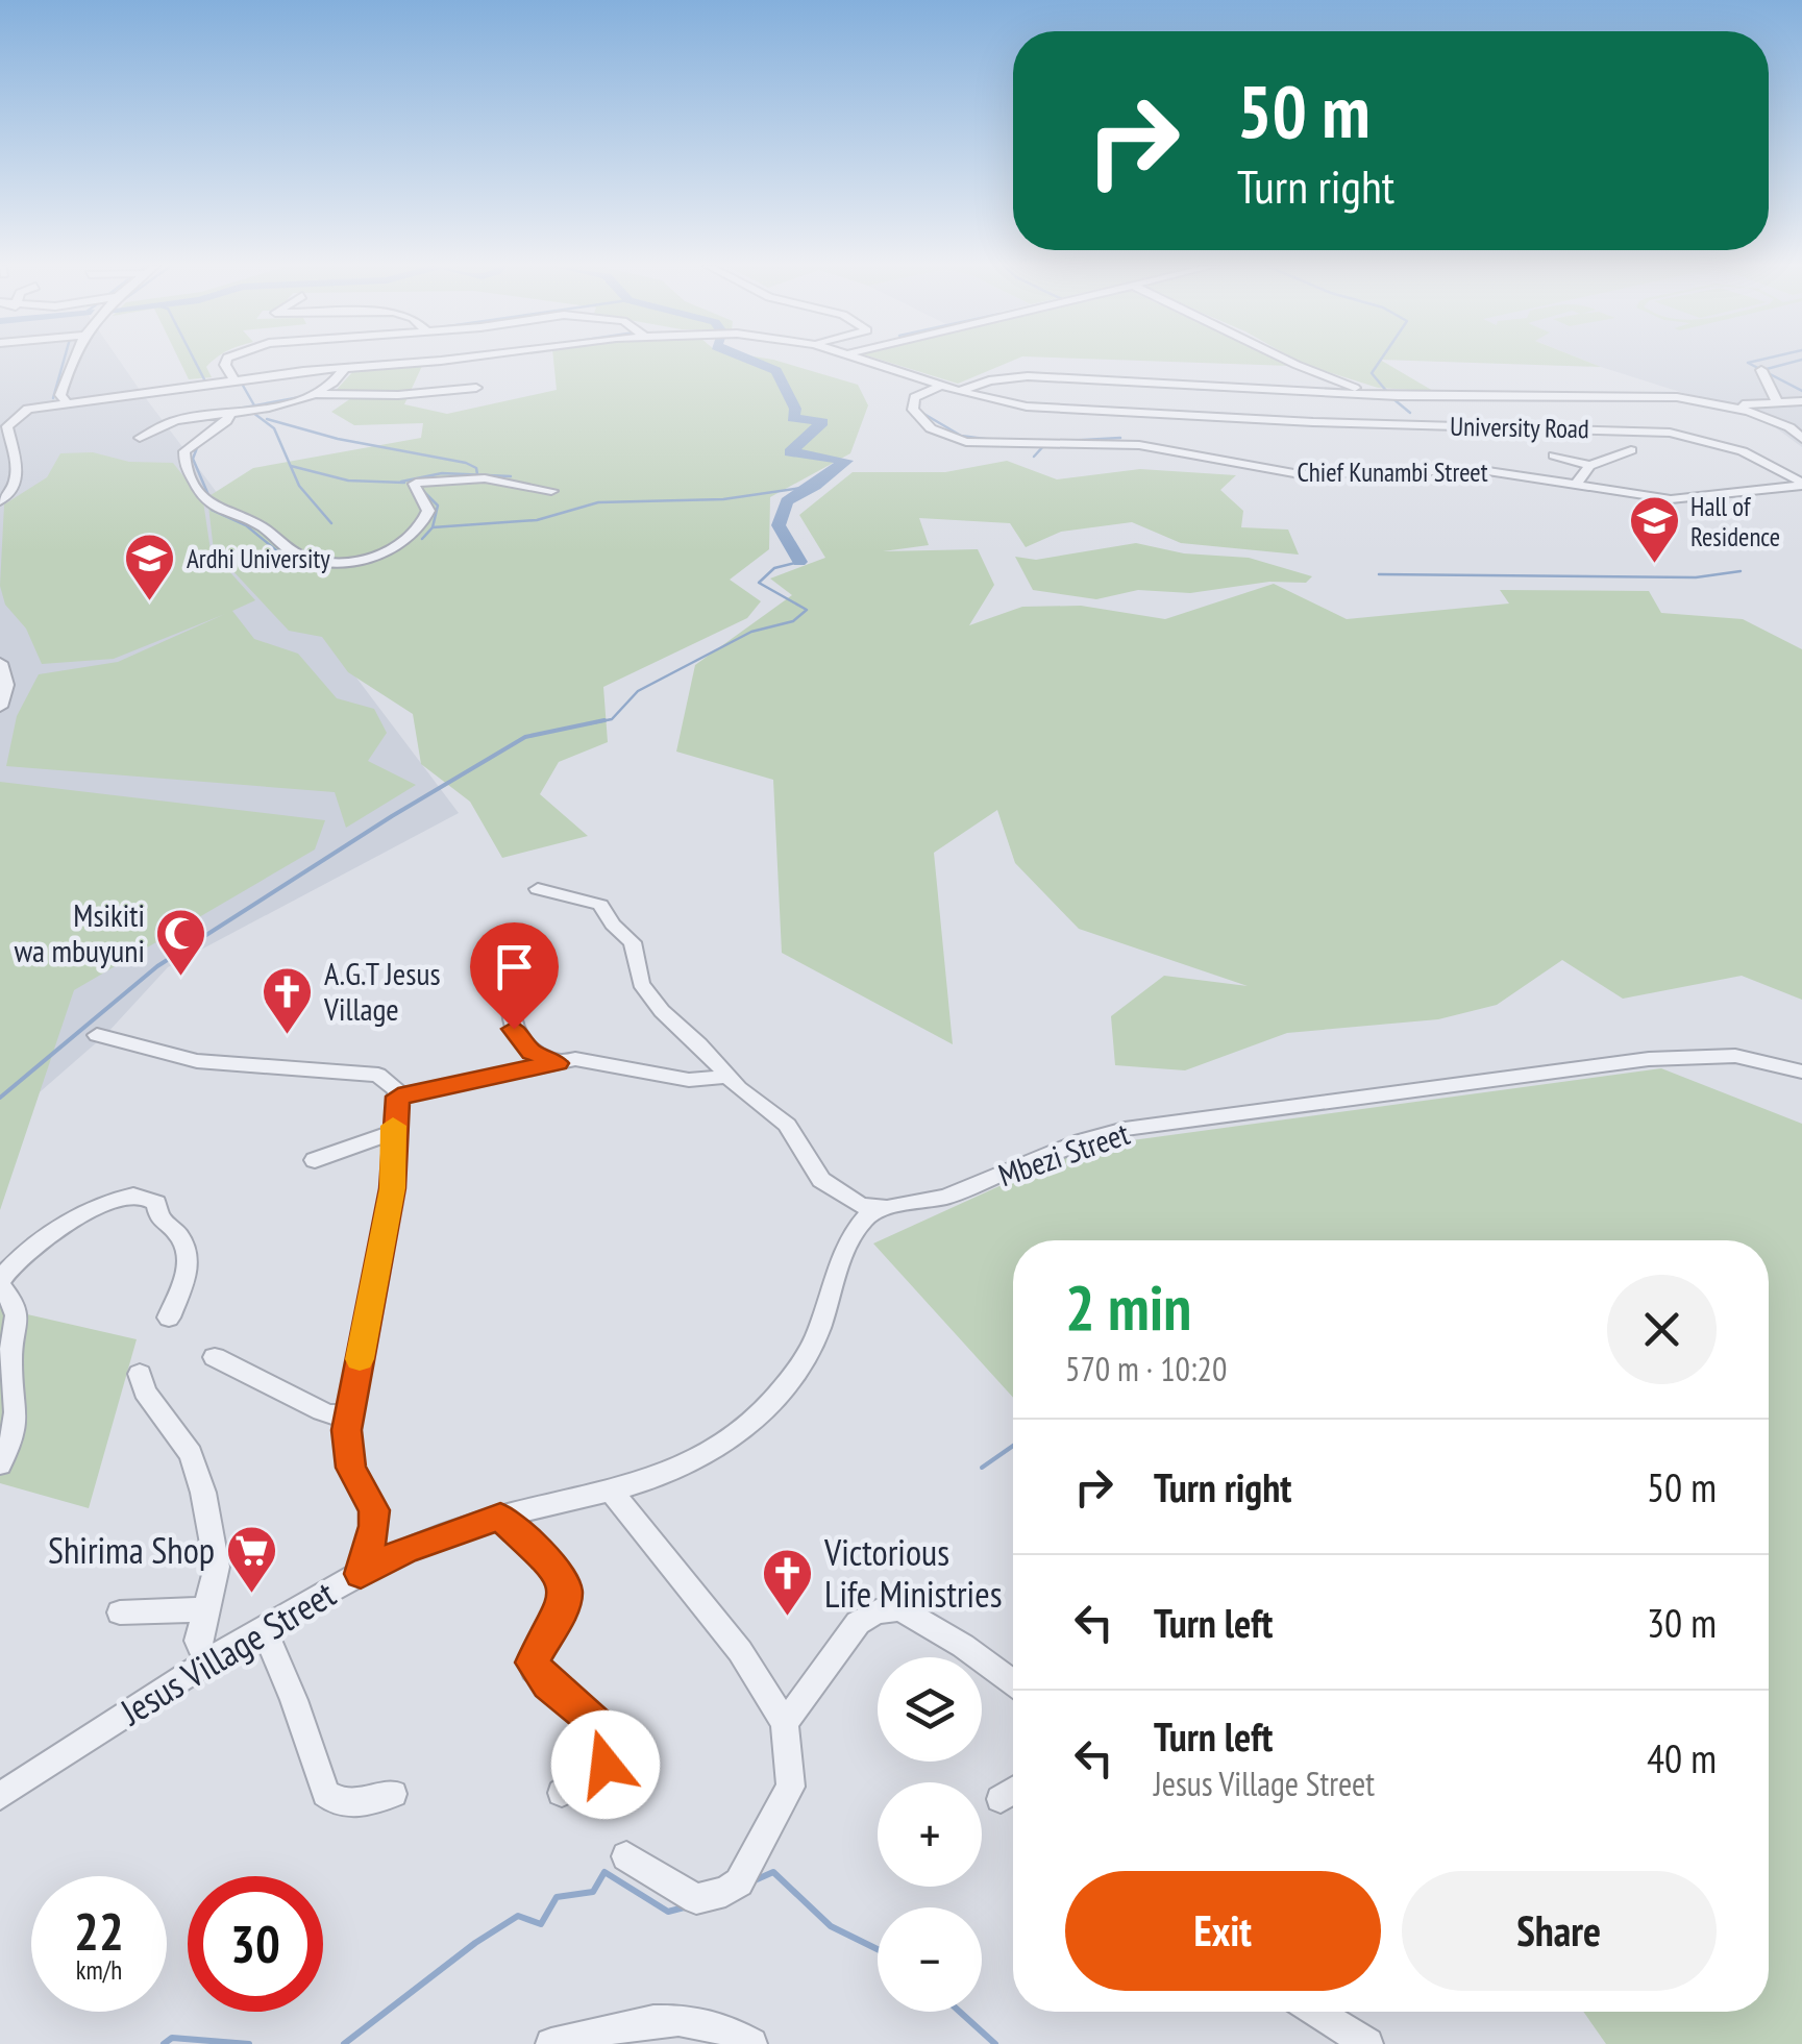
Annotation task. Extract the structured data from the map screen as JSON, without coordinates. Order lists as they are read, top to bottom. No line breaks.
{"streets":{"street":["University Road","Chief Kunambi Street","Mbezi Street","Jesus Village Street"]},"crossings":[["University Road","Chief Kunambi Street"],["Mbezi Street","Jesus Village Street"]],"places":{"school or university":["Hall of Residence","Ardhi University"],"mosque":["Msikiti wa mbuyuni"],"church":["A.G.T Jesus Village","Victorious Life Ministries"],"supermarket":["Shirima Shop"]},"page":{"turn":["50 m","Turn right"],"heading":["2 min","570 m · 10:20"],"list":[{"name":"Turn right","value":"50 m"},{"name":"Turn left","value":"30 m"},{"name":"Turn left","note":"Jesus Village Street","value":"40 m"}],"map_buttons":["+","−"],"buttons":["Exit","Share"],"speed":"22 km/h","limit":"30"}}
